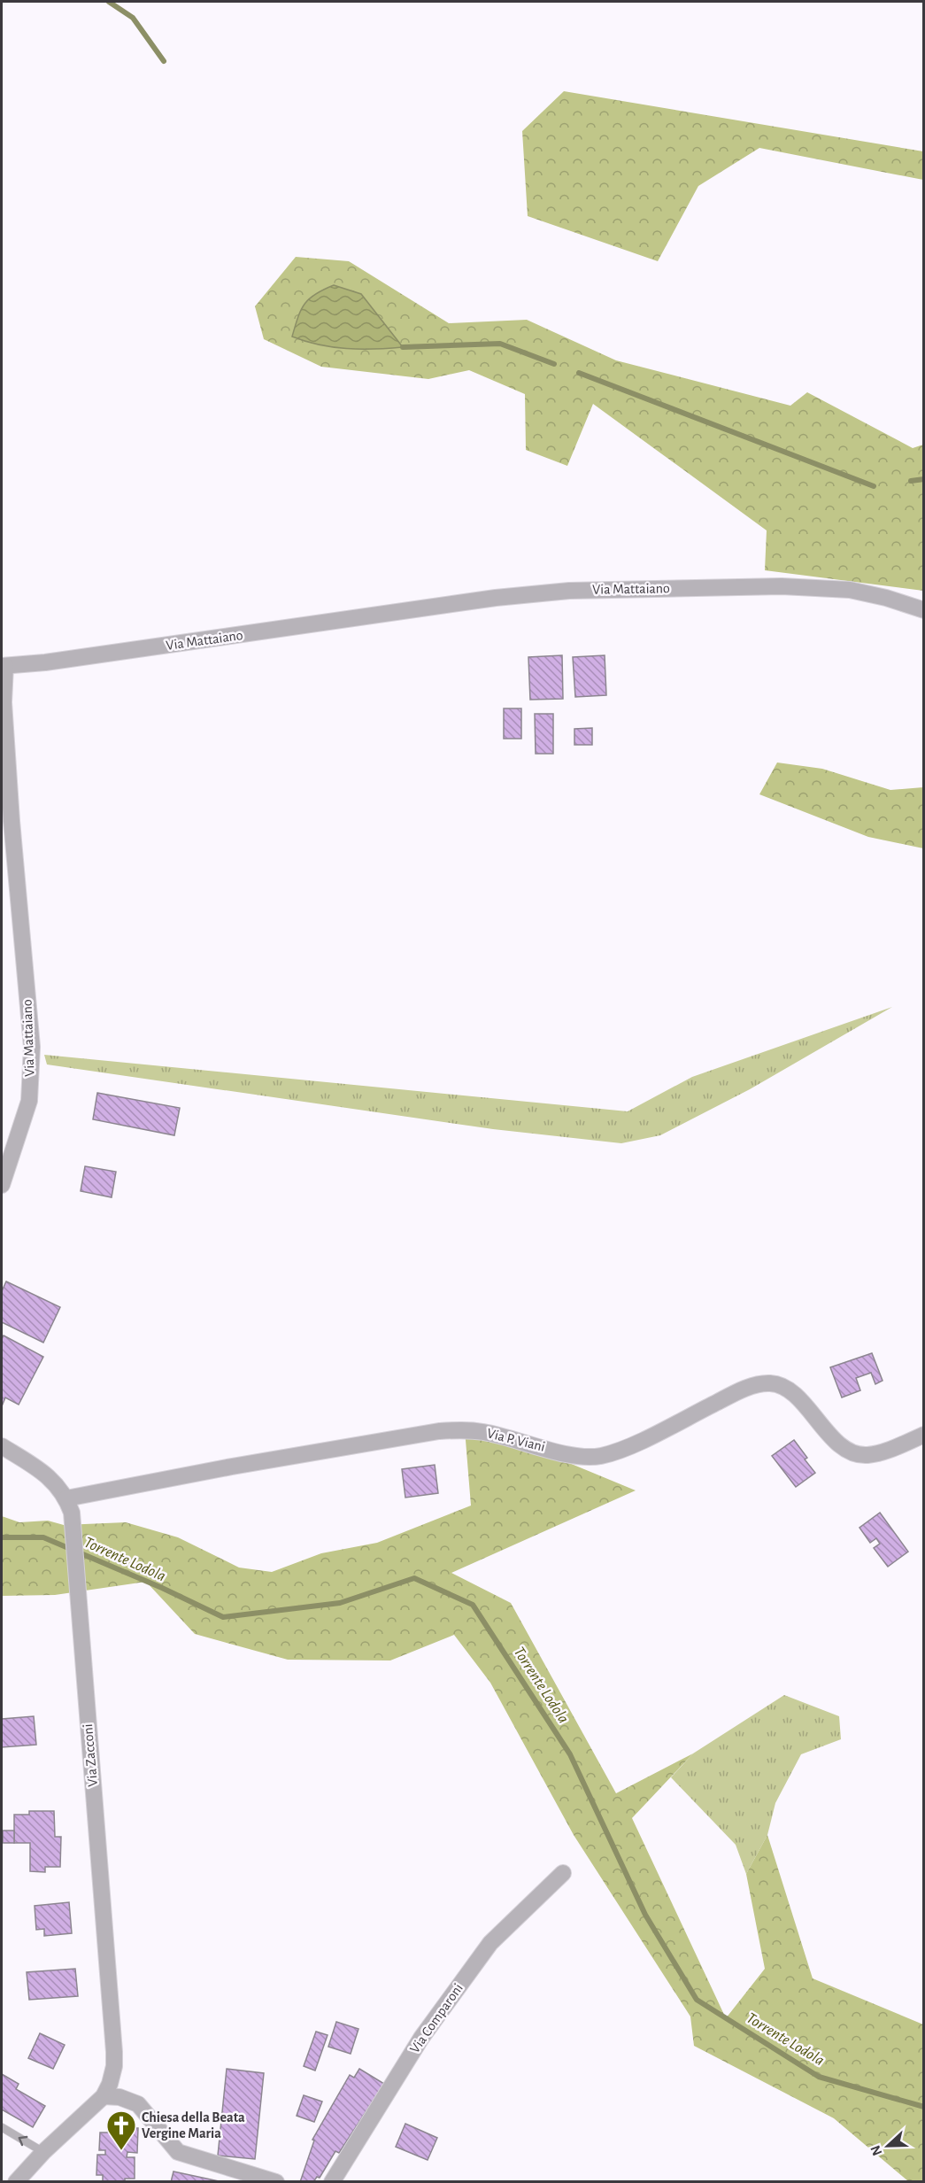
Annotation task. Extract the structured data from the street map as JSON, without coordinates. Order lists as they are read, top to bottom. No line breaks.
{"streets":{"street":["Via Mattaiano","Via P. Viani","Via Zacconi","Via Comparoni"]},"crossings":[["Via P. Viani","Via Zacconi"]],"water":["Torrente Lodola"],"places":{"church":["Chiesa della Beata Vergine Maria"]},"north":"left"}
